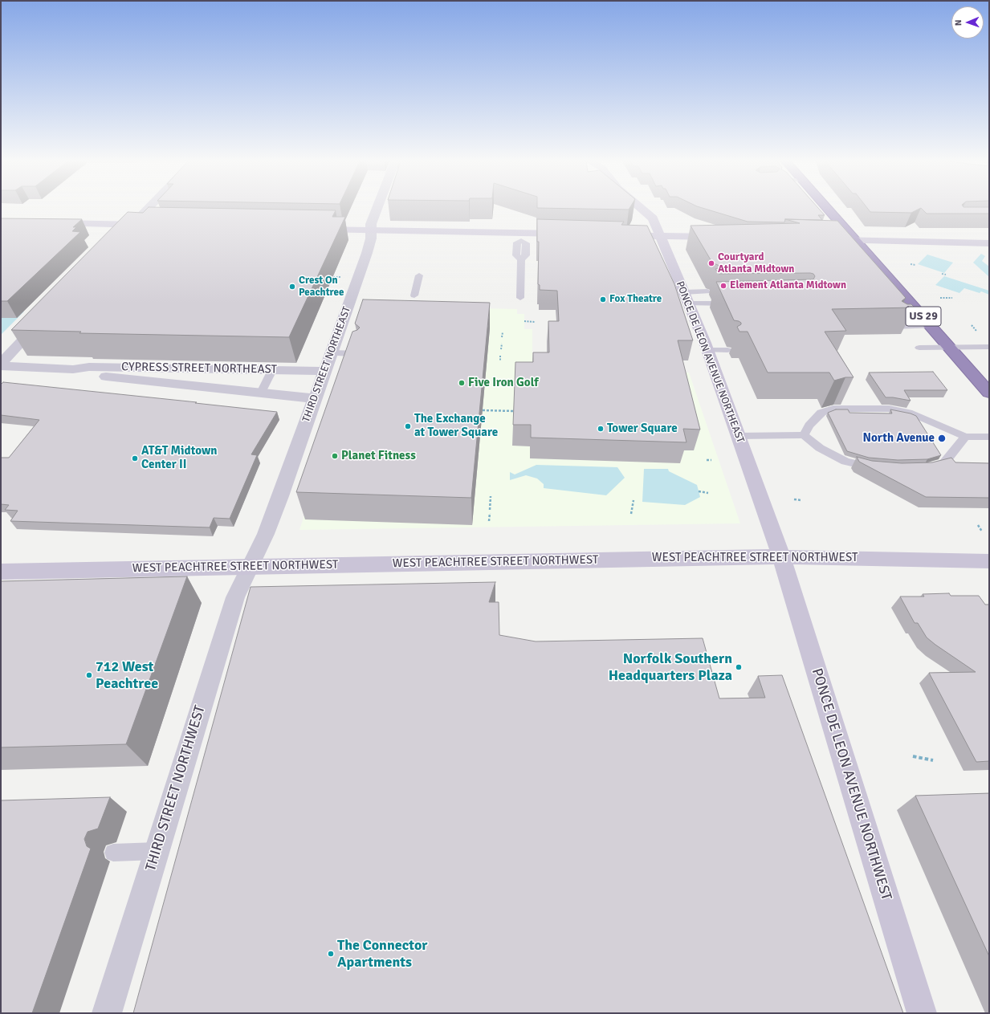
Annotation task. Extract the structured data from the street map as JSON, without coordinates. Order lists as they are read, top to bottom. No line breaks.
{"streets":{"highway":["US 29"],"main road":["PONCE DE LEON AVENUE NORTHEAST","WEST PEACHTREE STREET NORTHWEST","PONCE DE LEON AVENUE NORTHWEST"],"street":["THIRD STREET NORTHEAST","CYPRESS STREET NORTHEAST","THIRD STREET NORTHWEST"]},"crossings":[["PONCE DE LEON AVENUE NORTHEAST","WEST PEACHTREE STREET NORTHWEST"],["PONCE DE LEON AVENUE NORTHEAST","PONCE DE LEON AVENUE NORTHWEST"],["THIRD STREET NORTHEAST","CYPRESS STREET NORTHEAST"],["THIRD STREET NORTHEAST","WEST PEACHTREE STREET NORTHWEST"],["THIRD STREET NORTHEAST","THIRD STREET NORTHWEST"],["WEST PEACHTREE STREET NORTHWEST","PONCE DE LEON AVENUE NORTHWEST"],["WEST PEACHTREE STREET NORTHWEST","THIRD STREET NORTHWEST"]],"places":["Courtyard Atlanta Midtown","Element Atlanta Midtown","Crest On Peachtree","Fox Theatre","Five Iron Golf","The Exchange at Tower Square","Tower Square","North Avenue","Planet Fitness","AT&T Midtown Center II","Norfolk Southern Headquarters Plaza","712 West Peachtree","The Connector Apartments"],"north":"left"}
